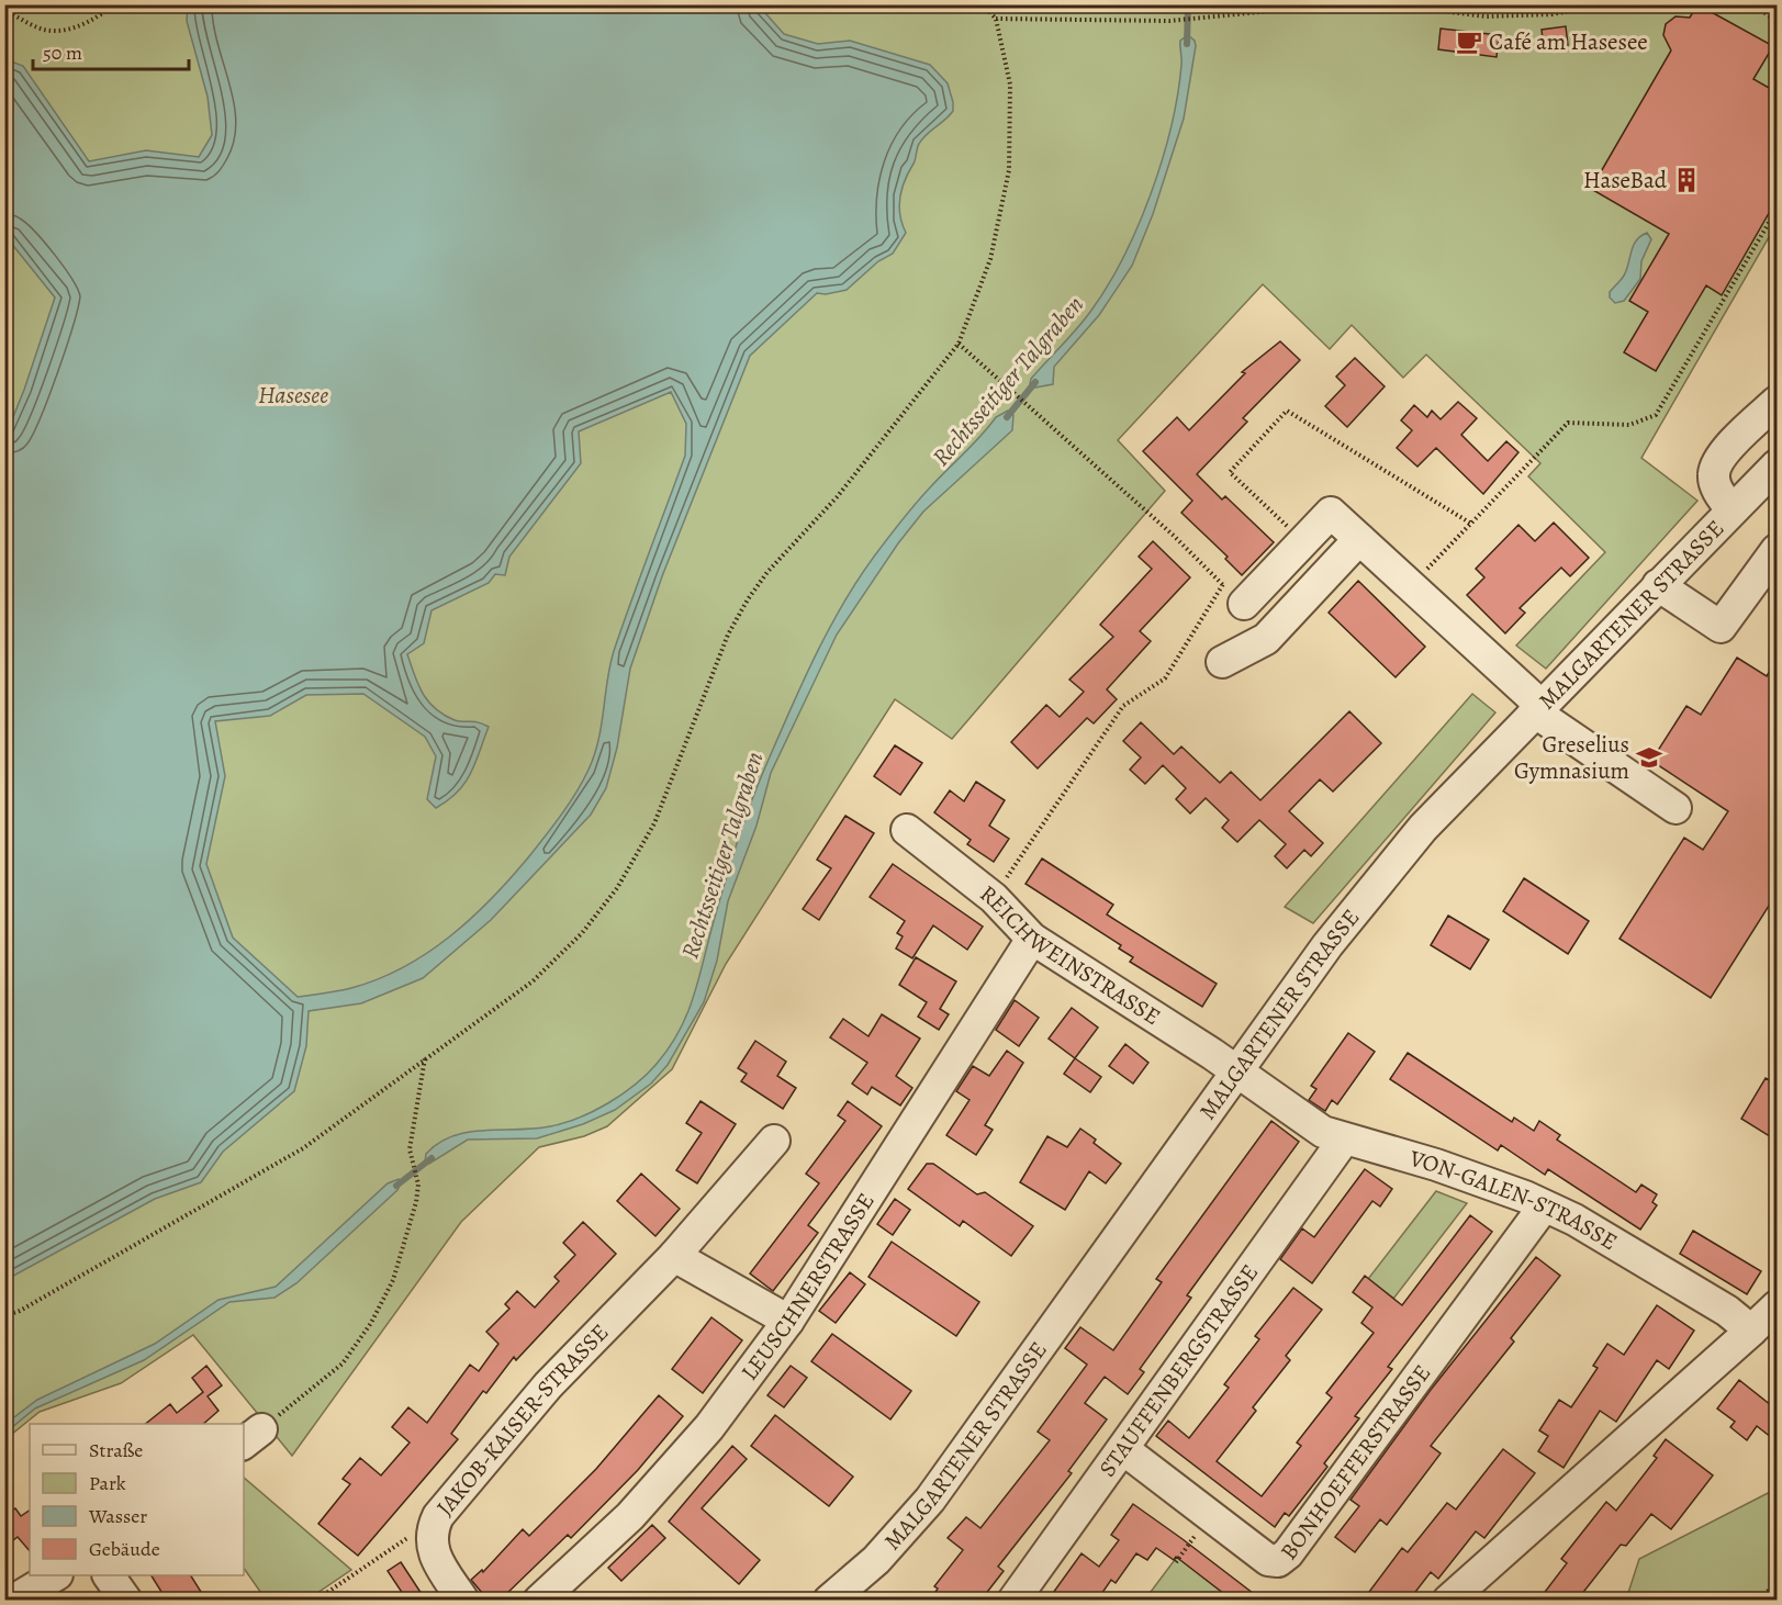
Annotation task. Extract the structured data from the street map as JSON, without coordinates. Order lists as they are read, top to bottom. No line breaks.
{"streets":{"street":["MALGARTENER STRASSE","REICHWEINSTRASSE","VON-GALEN-STRASSE","LEUSCHNERSTRASSE","STAUFFENBERGSTRASSE","JAKOB-KAISER-STRASSE","BONHOEFFERSTRASSE"]},"crossings":[["MALGARTENER STRASSE","REICHWEINSTRASSE"],["MALGARTENER STRASSE","VON-GALEN-STRASSE"],["REICHWEINSTRASSE","VON-GALEN-STRASSE"],["REICHWEINSTRASSE","LEUSCHNERSTRASSE"],["VON-GALEN-STRASSE","STAUFFENBERGSTRASSE"],["VON-GALEN-STRASSE","BONHOEFFERSTRASSE"],["STAUFFENBERGSTRASSE","BONHOEFFERSTRASSE"]],"water":["Rechtsseitiger Talgraben","Hasesee"],"places":{"cafe":["Café am Hasesee"],"building":["HaseBad"],"school or university":["Greselius Gymnasium"]},"legend":["Straße","Park","Wasser","Gebäude"],"scale_bar":"50 m"}
